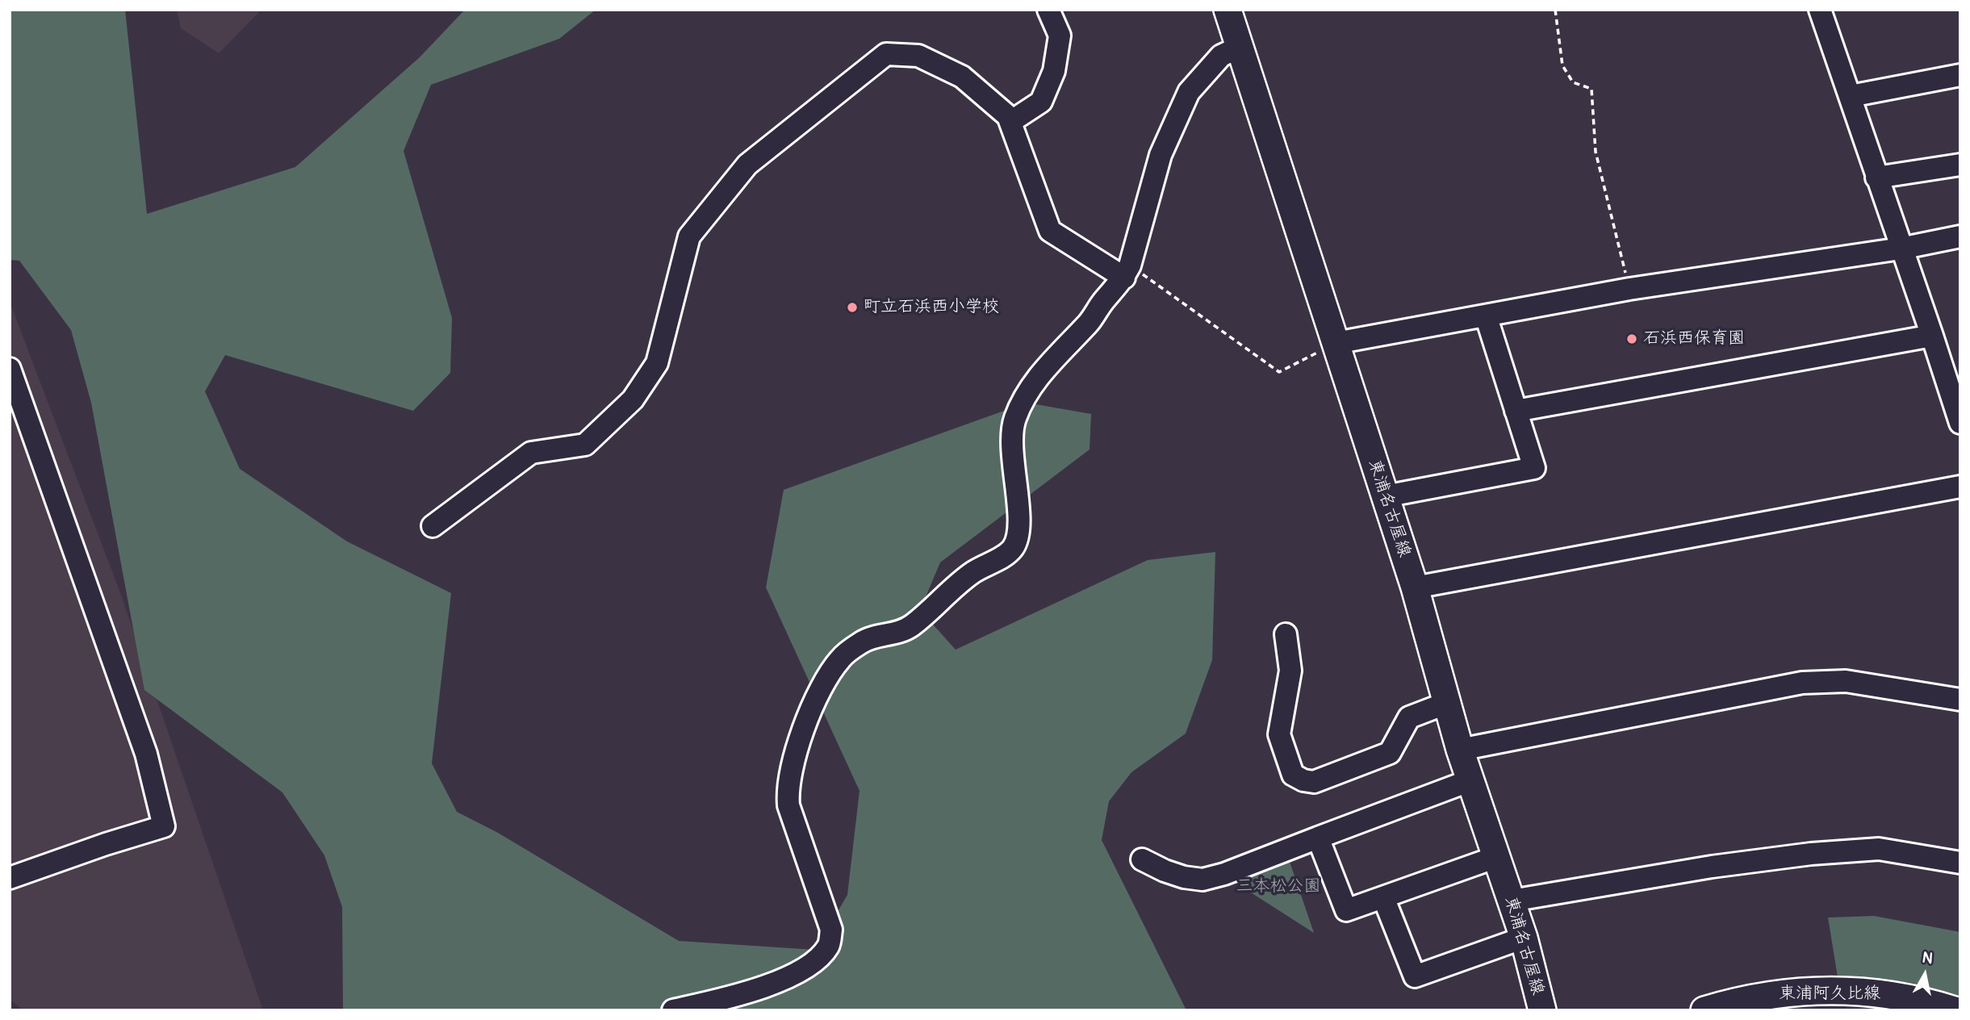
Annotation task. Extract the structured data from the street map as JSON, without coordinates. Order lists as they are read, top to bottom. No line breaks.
{"streets":{"main road":["東浦名古屋線","東浦阿久比線"]},"parks":["三本松公園"],"places":["町立石浜西小学校","石浜西保育園"],"north":"top"}
